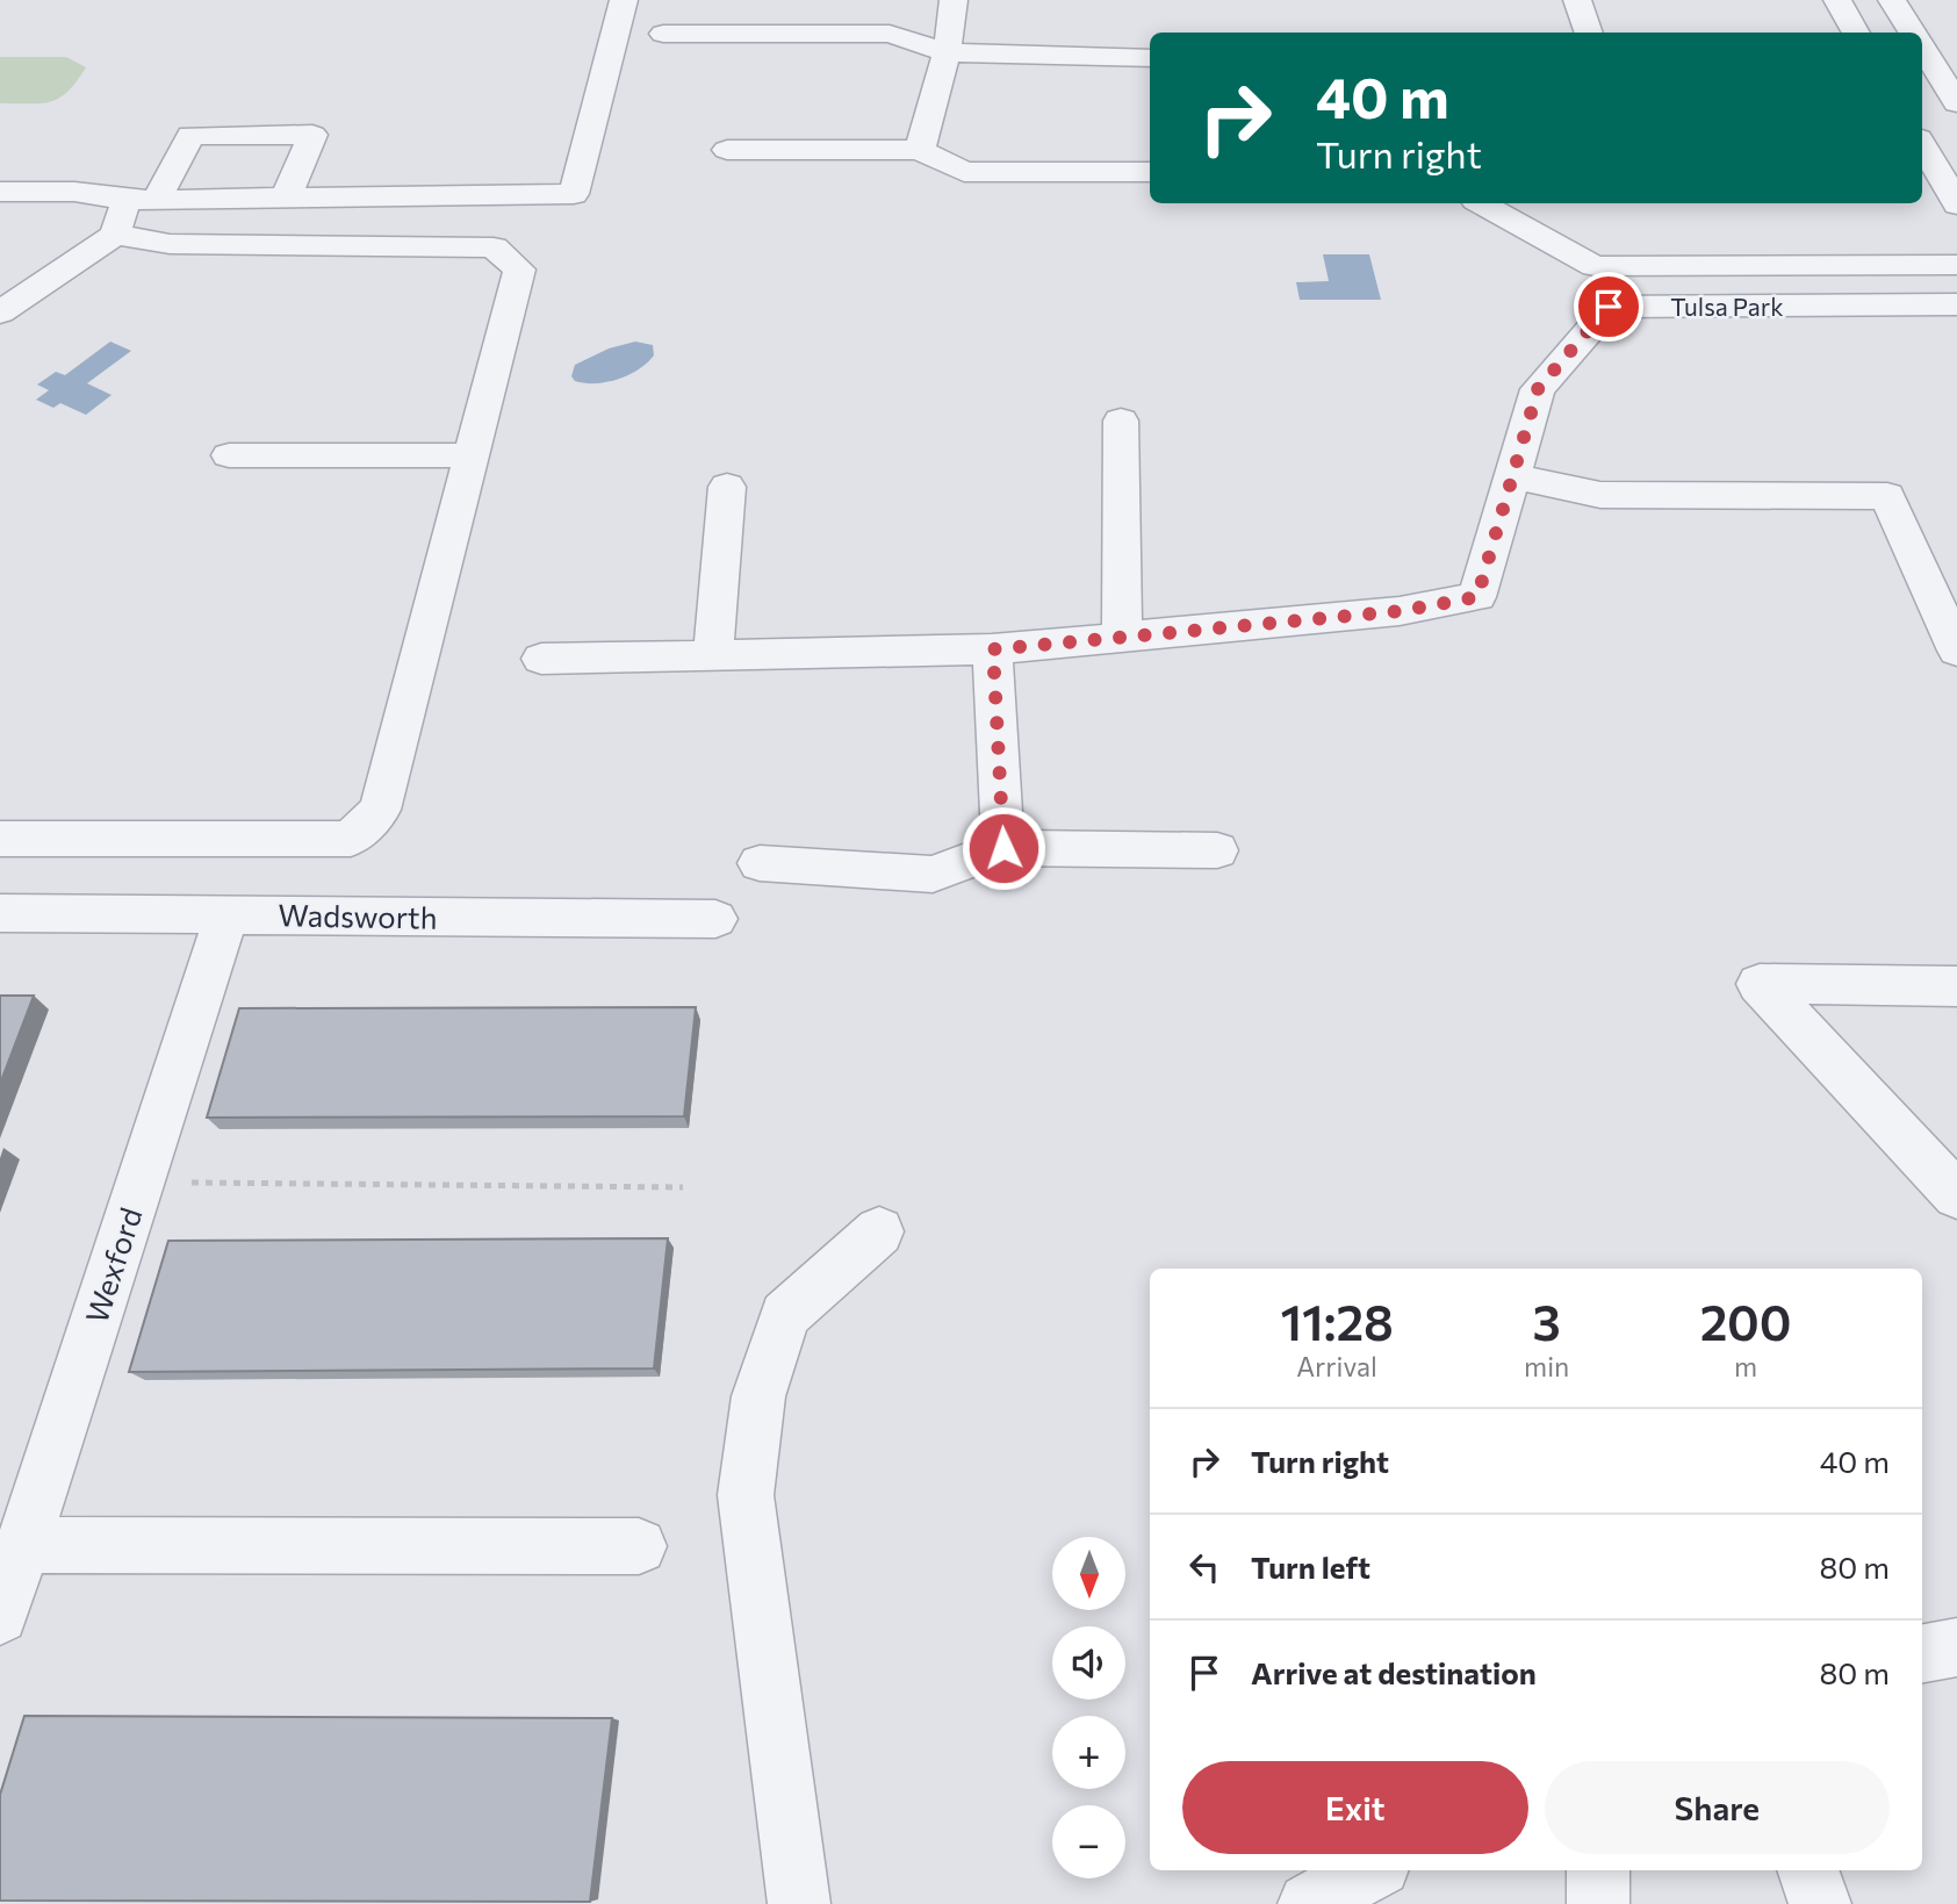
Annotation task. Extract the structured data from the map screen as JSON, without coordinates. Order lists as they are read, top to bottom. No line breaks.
{"streets":{"street":["Tulsa Park","Wadsworth","Wexford"]},"crossings":[["Wadsworth","Wexford"]],"north":"bottom","page":{"turn":["40 m","Turn right"],"eta":["11:28","Arrival","3","min","200","m"],"list":[{"name":"Turn right","value":"40 m"},{"name":"Turn left","value":"80 m"},{"name":"Arrive at destination","value":"80 m"}],"map_buttons":["+","−"],"buttons":["Exit","Share"]}}
